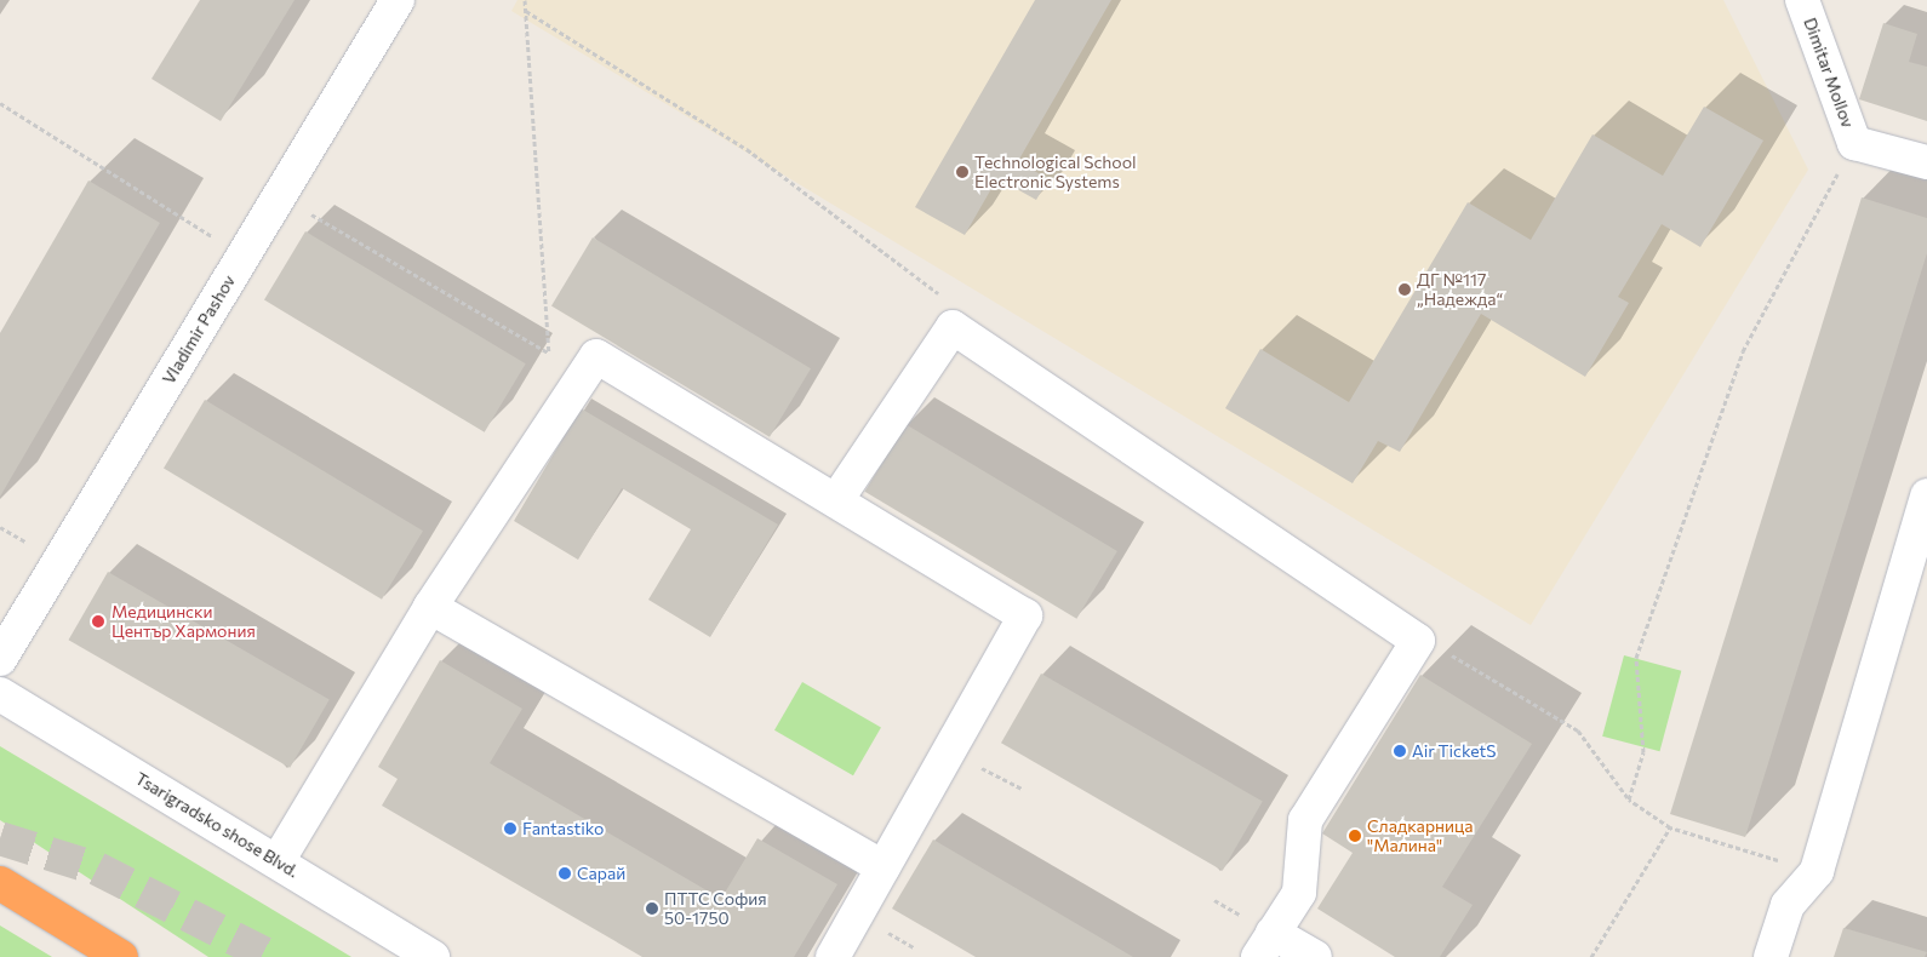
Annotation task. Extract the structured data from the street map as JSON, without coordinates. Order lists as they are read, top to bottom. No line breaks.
{"streets":{"street":["Dimitar Mollov","Vladimir Pashov","Tsarigradsko shose Blvd."]},"places":["Technological School Electronic Systems","ДГ №117 „Надежда“","Медицински Център Хармония","Air TicketS","Fantastiko","Сладкарница \"Малина\"","Сарай","ПТТС София 50-1750"]}
